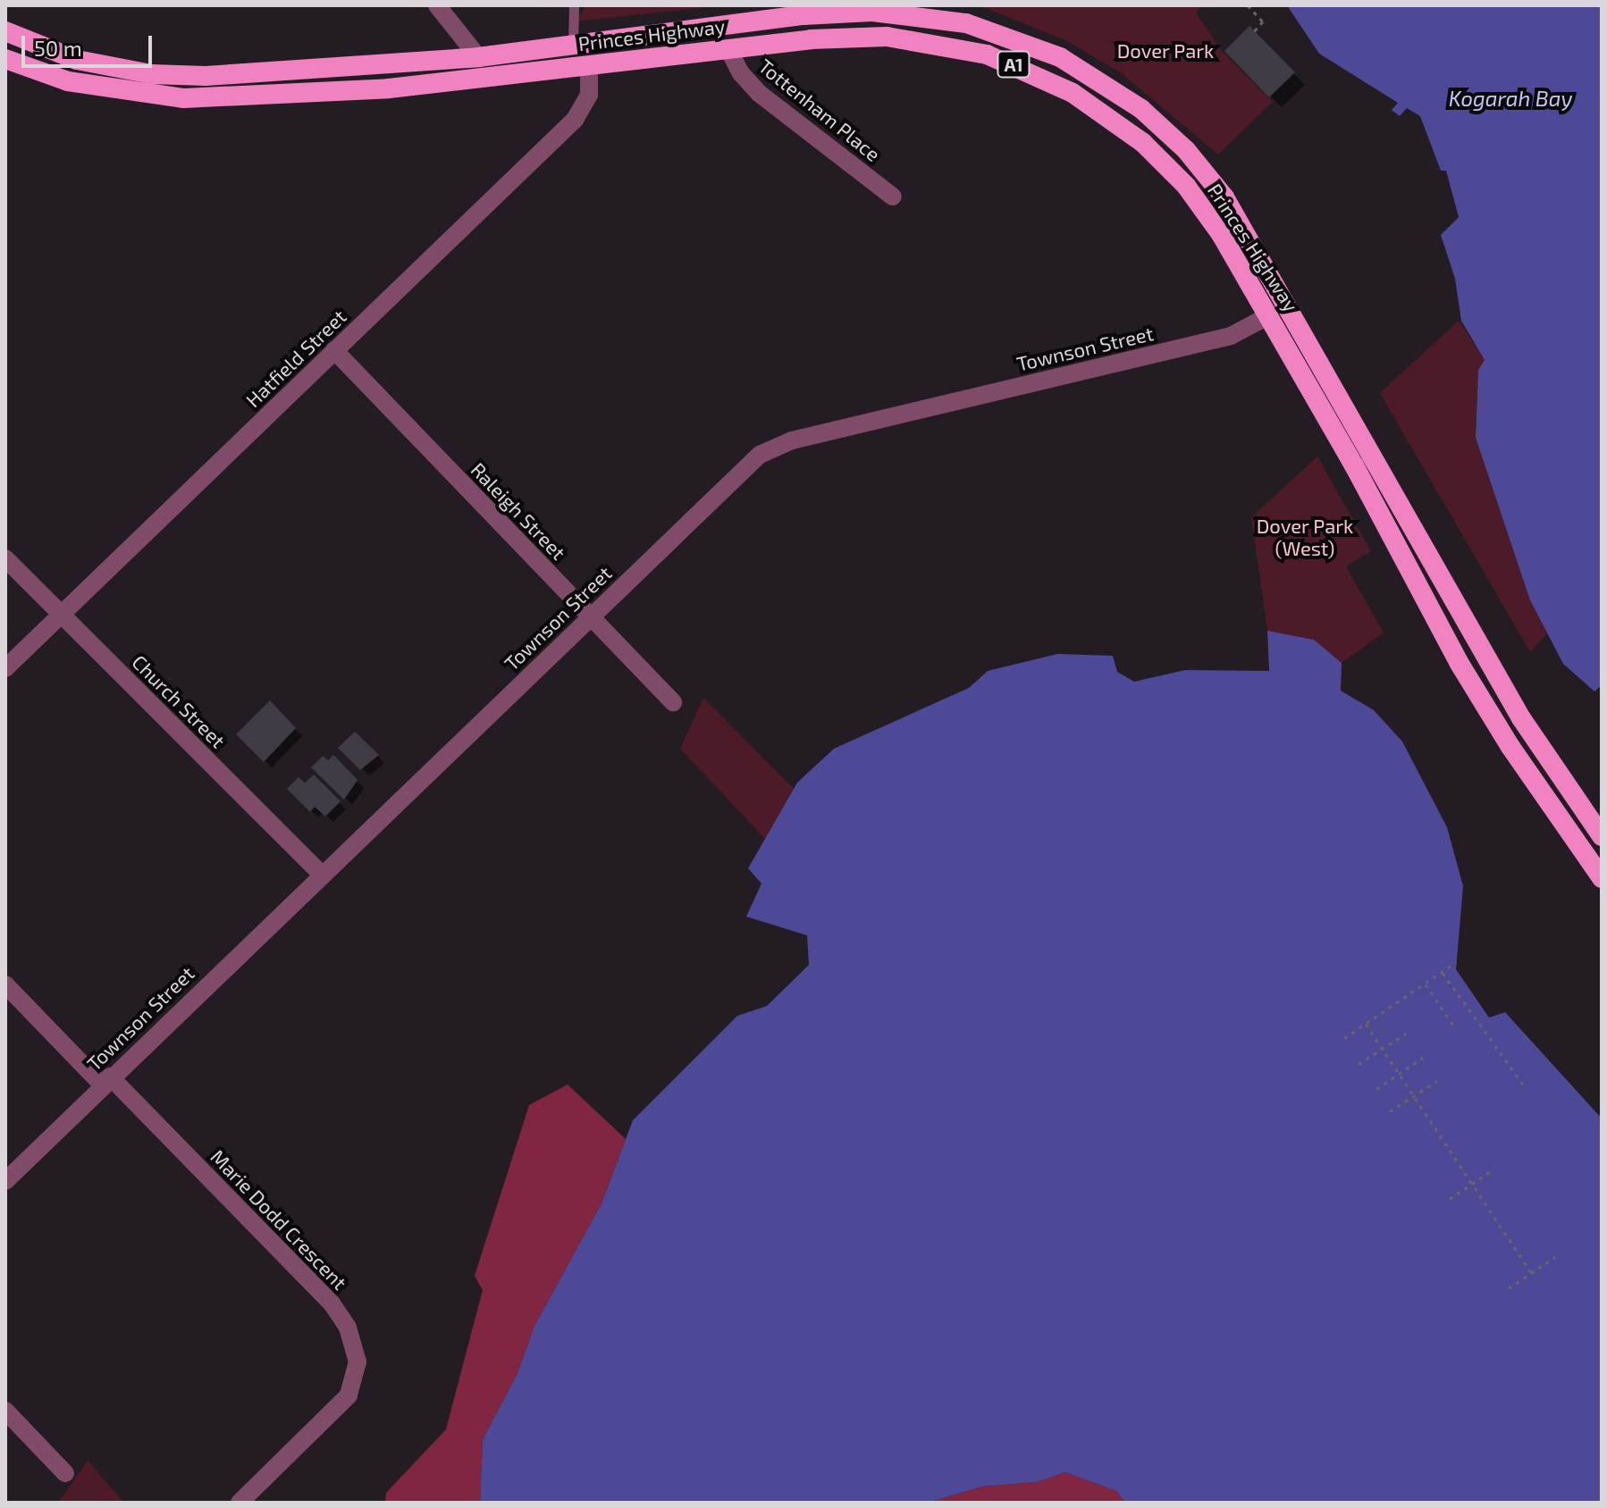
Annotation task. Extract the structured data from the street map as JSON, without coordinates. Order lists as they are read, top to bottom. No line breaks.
{"streets":{"highway":["Princes Highway","A1"],"street":["Tottenham Place","Townson Street","Hatfield Street","Raleigh Street","Church Street","Marie Dodd Crescent"]},"crossings":[["Princes Highway","Tottenham Place"],["Princes Highway","Townson Street"],["Princes Highway","Hatfield Street"],["Townson Street","Raleigh Street"],["Townson Street","Church Street"],["Townson Street","Marie Dodd Crescent"],["Hatfield Street","Raleigh Street"],["Hatfield Street","Church Street"]],"water":["Kogarah Bay"],"parks":["Dover Park","Dover Park (West)"],"scale_bar":"50 m"}
